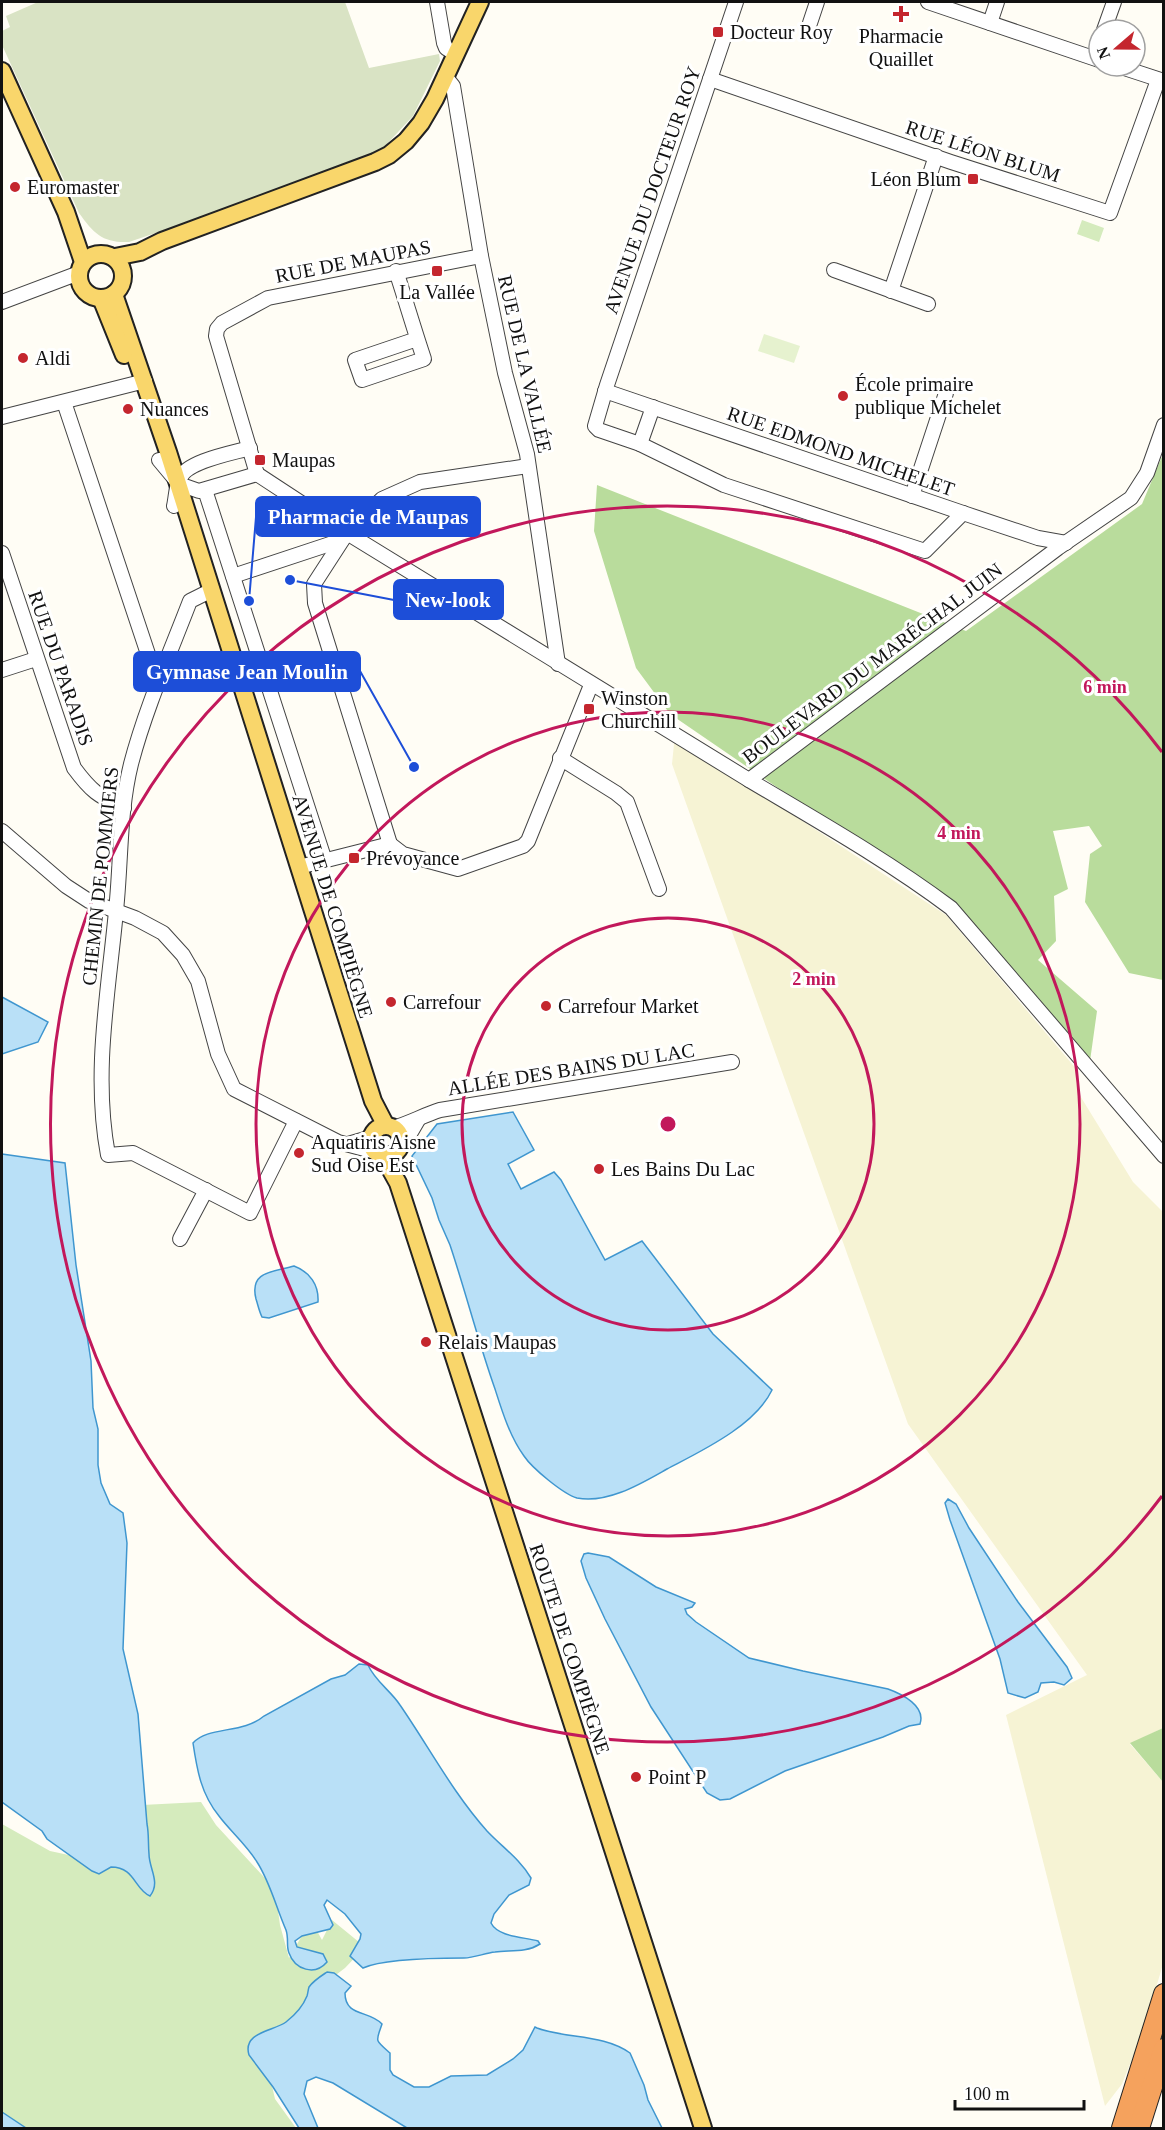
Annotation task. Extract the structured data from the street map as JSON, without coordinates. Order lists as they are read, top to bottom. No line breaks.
{"streets":{"main road":["AVENUE DE COMPIÈGNE","ROUTE DE COMPIÈGNE"],"street":["RUE LÉON BLUM","AVENUE DU DOCTEUR ROY","RUE DE MAUPAS","RUE DE LA VALLÉE","RUE EDMOND MICHELET","BOULEVARD DU MARÉCHAL JUIN","RUE DU PARADIS","CHEMIN DE POMMIERS","ALLÉE DES BAINS DU LAC"]},"crossings":[["RUE LÉON BLUM","AVENUE DU DOCTEUR ROY"],["AVENUE DU DOCTEUR ROY","RUE EDMOND MICHELET"],["RUE DE MAUPAS","RUE DE LA VALLÉE"],["RUE DE MAUPAS","BOULEVARD DU MARÉCHAL JUIN"],["RUE DE LA VALLÉE","BOULEVARD DU MARÉCHAL JUIN"],["RUE EDMOND MICHELET","BOULEVARD DU MARÉCHAL JUIN"],["RUE DU PARADIS","CHEMIN DE POMMIERS"],["CHEMIN DE POMMIERS","AVENUE DE COMPIÈGNE"],["AVENUE DE COMPIÈGNE","ALLÉE DES BAINS DU LAC"],["AVENUE DE COMPIÈGNE","ROUTE DE COMPIÈGNE"]],"places":{"health":["Pharmacie Quaillet"],"transit":["Docteur Roy","Léon Blum","La Vallée","Maupas","Winston Churchill","Prévoyance"],"other":["Euromaster","Aldi","École primaire publique Michelet","Nuances","New-look","Pharmacie de Maupas","Gymnase Jean Moulin","Carrefour","Carrefour Market","Aquatiris Aisne Sud Oise Est","Les Bains Du Lac","Relais Maupas","Point P"]},"scale_bar":"100 m","north":"left","rings":["6 min","4 min","2 min"]}
